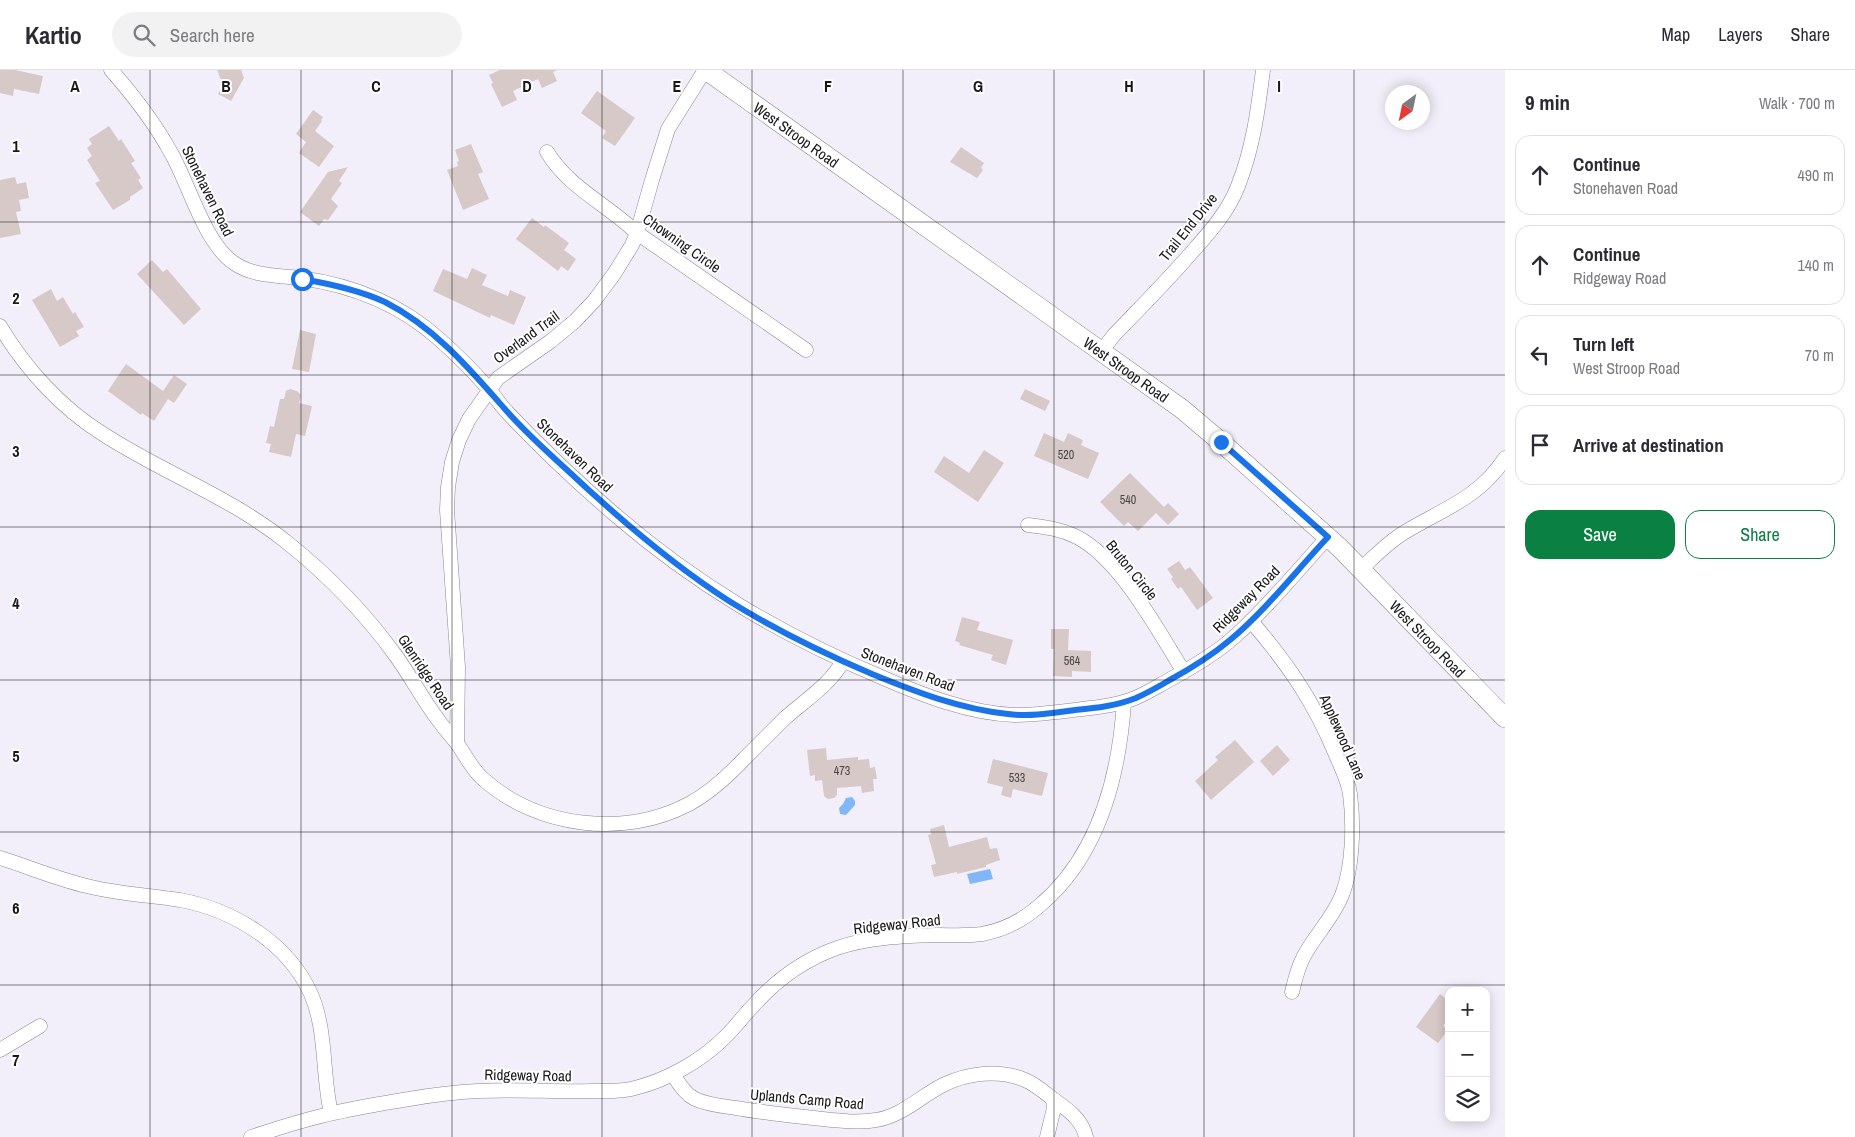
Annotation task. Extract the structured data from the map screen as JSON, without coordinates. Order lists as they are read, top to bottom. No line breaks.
{"streets":{"main road":["West Stroop Road"],"street":["Stonehaven Road","Trail End Drive","Chowning Circle","Overland Trail","Bruton Circle","Ridgeway Road","Glenridge Road","Applewood Lane","Uplands Camp Road"]},"crossings":[["West Stroop Road","Trail End Drive"],["West Stroop Road","Overland Trail"],["West Stroop Road","Ridgeway Road"],["Stonehaven Road","Overland Trail"],["Stonehaven Road","Ridgeway Road"],["Stonehaven Road","Glenridge Road"],["Chowning Circle","Overland Trail"],["Overland Trail","Glenridge Road"],["Bruton Circle","Ridgeway Road"],["Ridgeway Road","Applewood Lane"],["Ridgeway Road","Uplands Camp Road"]],"house_numbers":["520","540","564","473","533"],"north":"bottom left","page":{"header":"Kartio","search":"Search here","nav":["Map","Layers","Share"],"heading":["9 min","Walk · 700 m"],"list":[["Continue","Stonehaven Road","490 m"],["Continue","Ridgeway Road","140 m"],["Turn left","West Stroop Road","70 m"],"Arrive at destination"],"buttons":["Save","Share"],"map_buttons":["+","−"]},"grid":{"columns":["A","B","C","D","E","F","G","H","I"],"rows":["1","2","3","4","5","6","7"]}}
